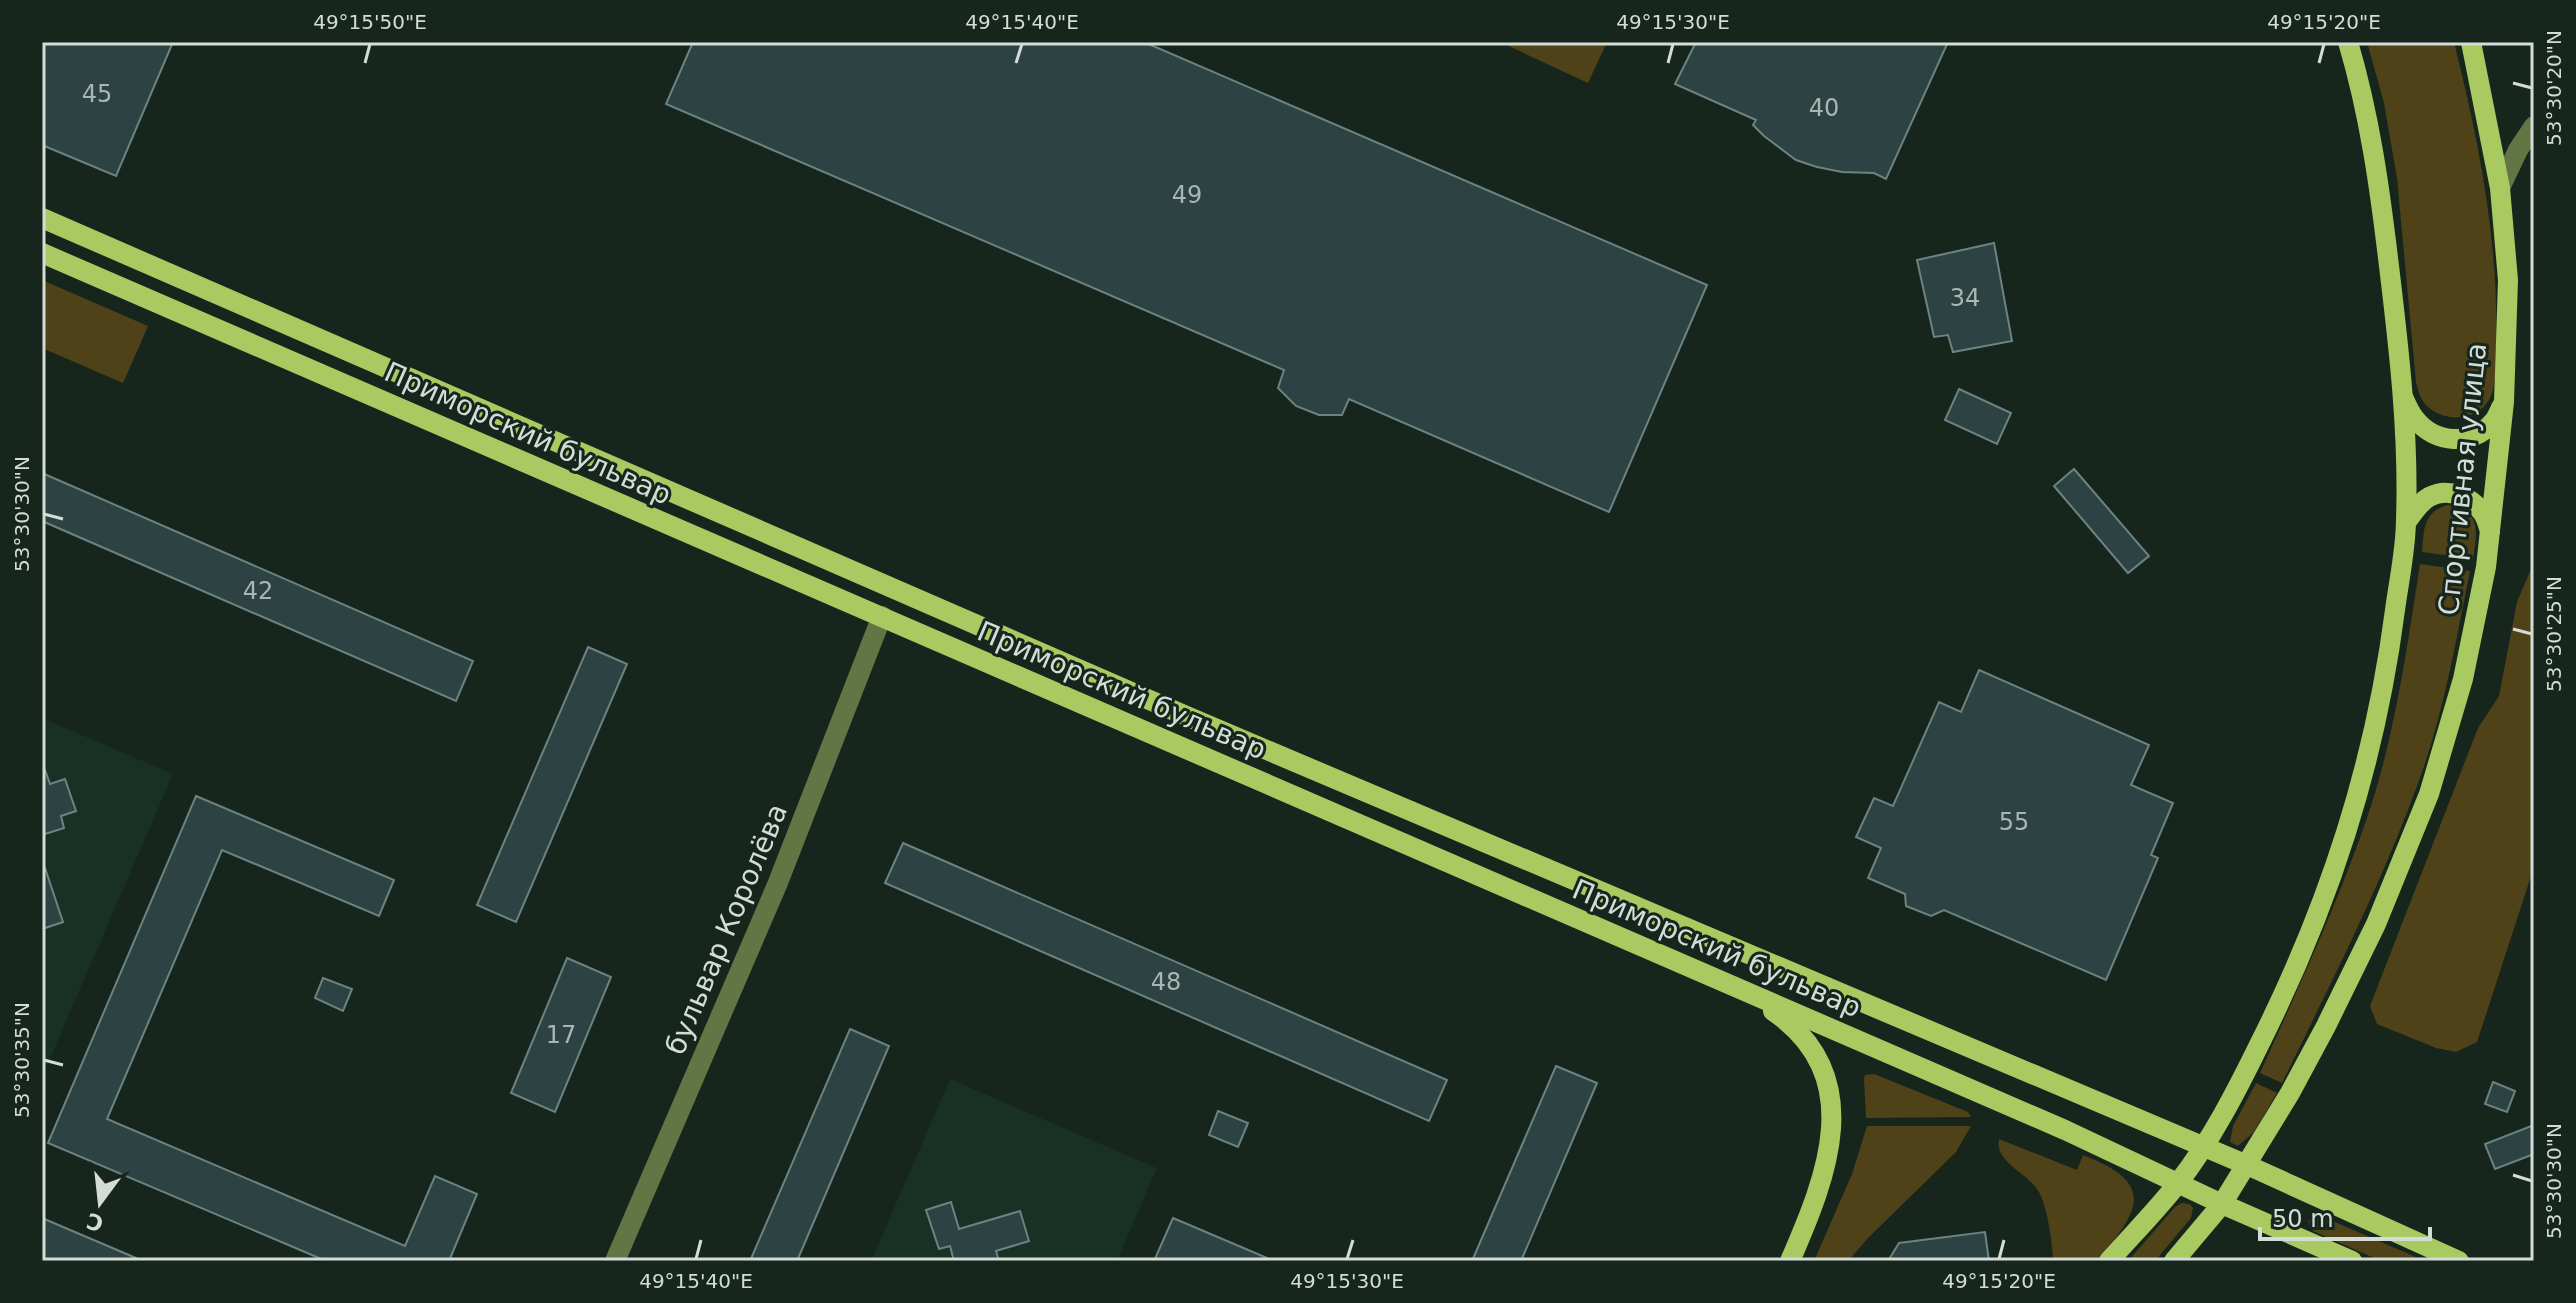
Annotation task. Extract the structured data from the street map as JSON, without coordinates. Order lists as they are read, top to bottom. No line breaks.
{"streets":{"main road":["Приморский бульвар","Спортивная улица"],"street":["бульвар Королёва"]},"crossings":[["Приморский бульвар","Спортивная улица"],["Приморский бульвар","бульвар Королёва"]],"house_numbers":["45","40","49","34","42","55","48","17"],"scale_bar":"50 m","north":"bottom","coordinates":["49°15'50\"E","49°15'40\"E","49°15'30\"E","49°15'20\"E","53°30'20\"N","53°30'30\"N","53°30'25\"N","53°30'35\"N"]}
